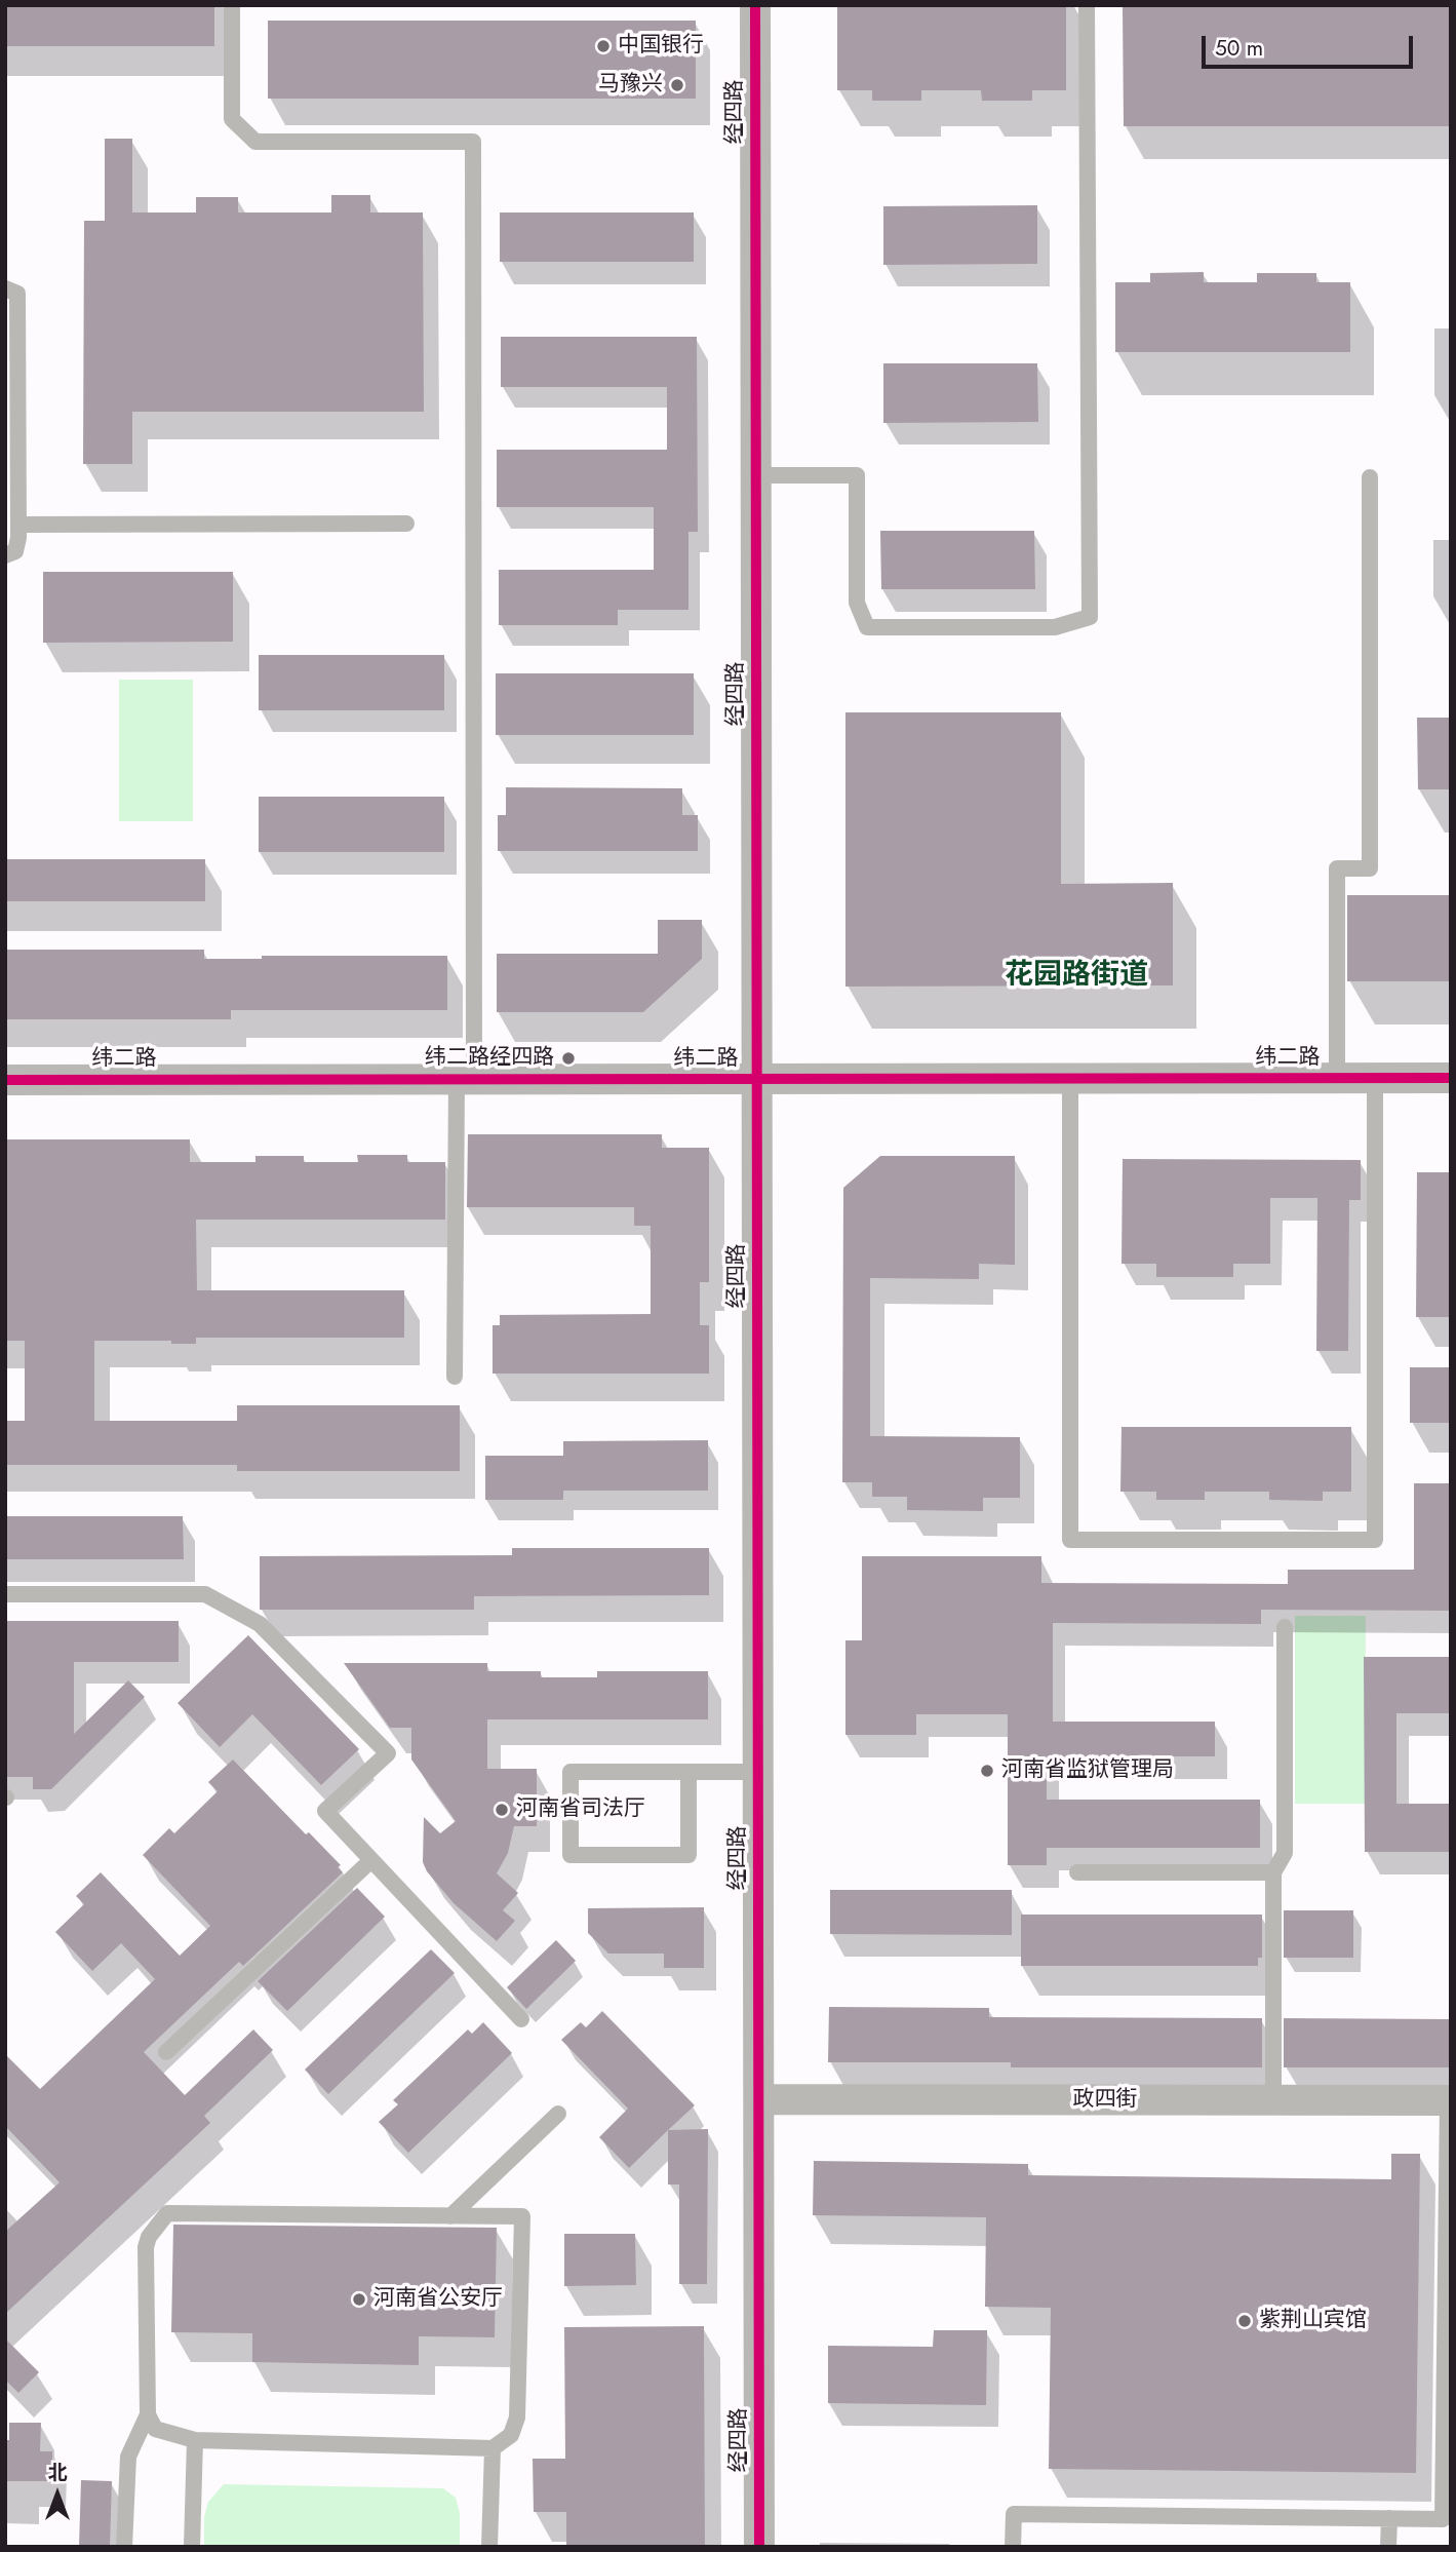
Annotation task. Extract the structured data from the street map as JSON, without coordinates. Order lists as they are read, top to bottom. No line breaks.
{"streets":{"street":["经四路","纬二路","政四街"]},"crossings":[["经四路","纬二路"],["经四路","政四街"]],"districts":["花园路街道"],"places":["中国银行","马豫兴","纬二路经四路","河南省监狱管理局","河南省司法厅","河南省公安厅","紫荆山宾馆"],"scale_bar":"50 m","north":"top"}
